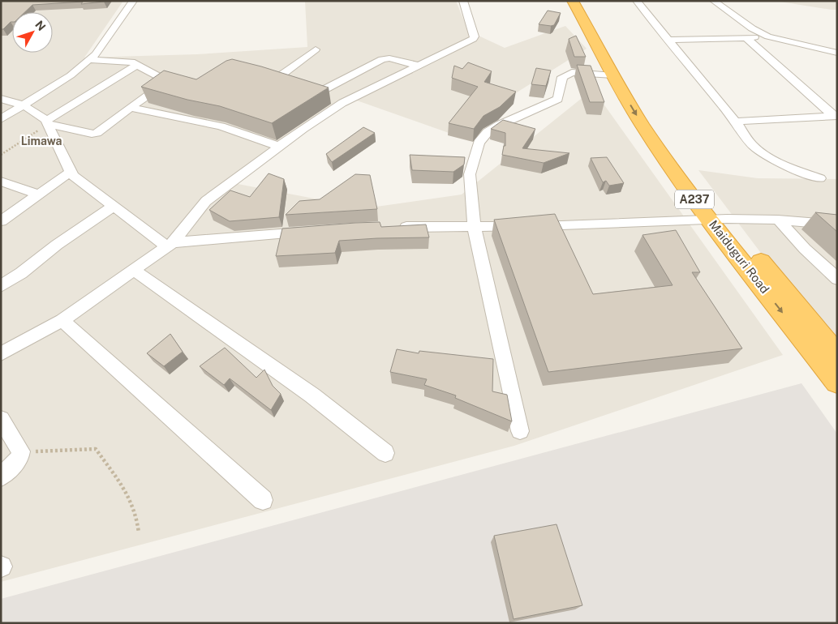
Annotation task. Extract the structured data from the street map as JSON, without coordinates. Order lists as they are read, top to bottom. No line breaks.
{"streets":{"highway":["A237","Maiduguri Road"]},"districts":["Limawa"],"north":"top right"}
